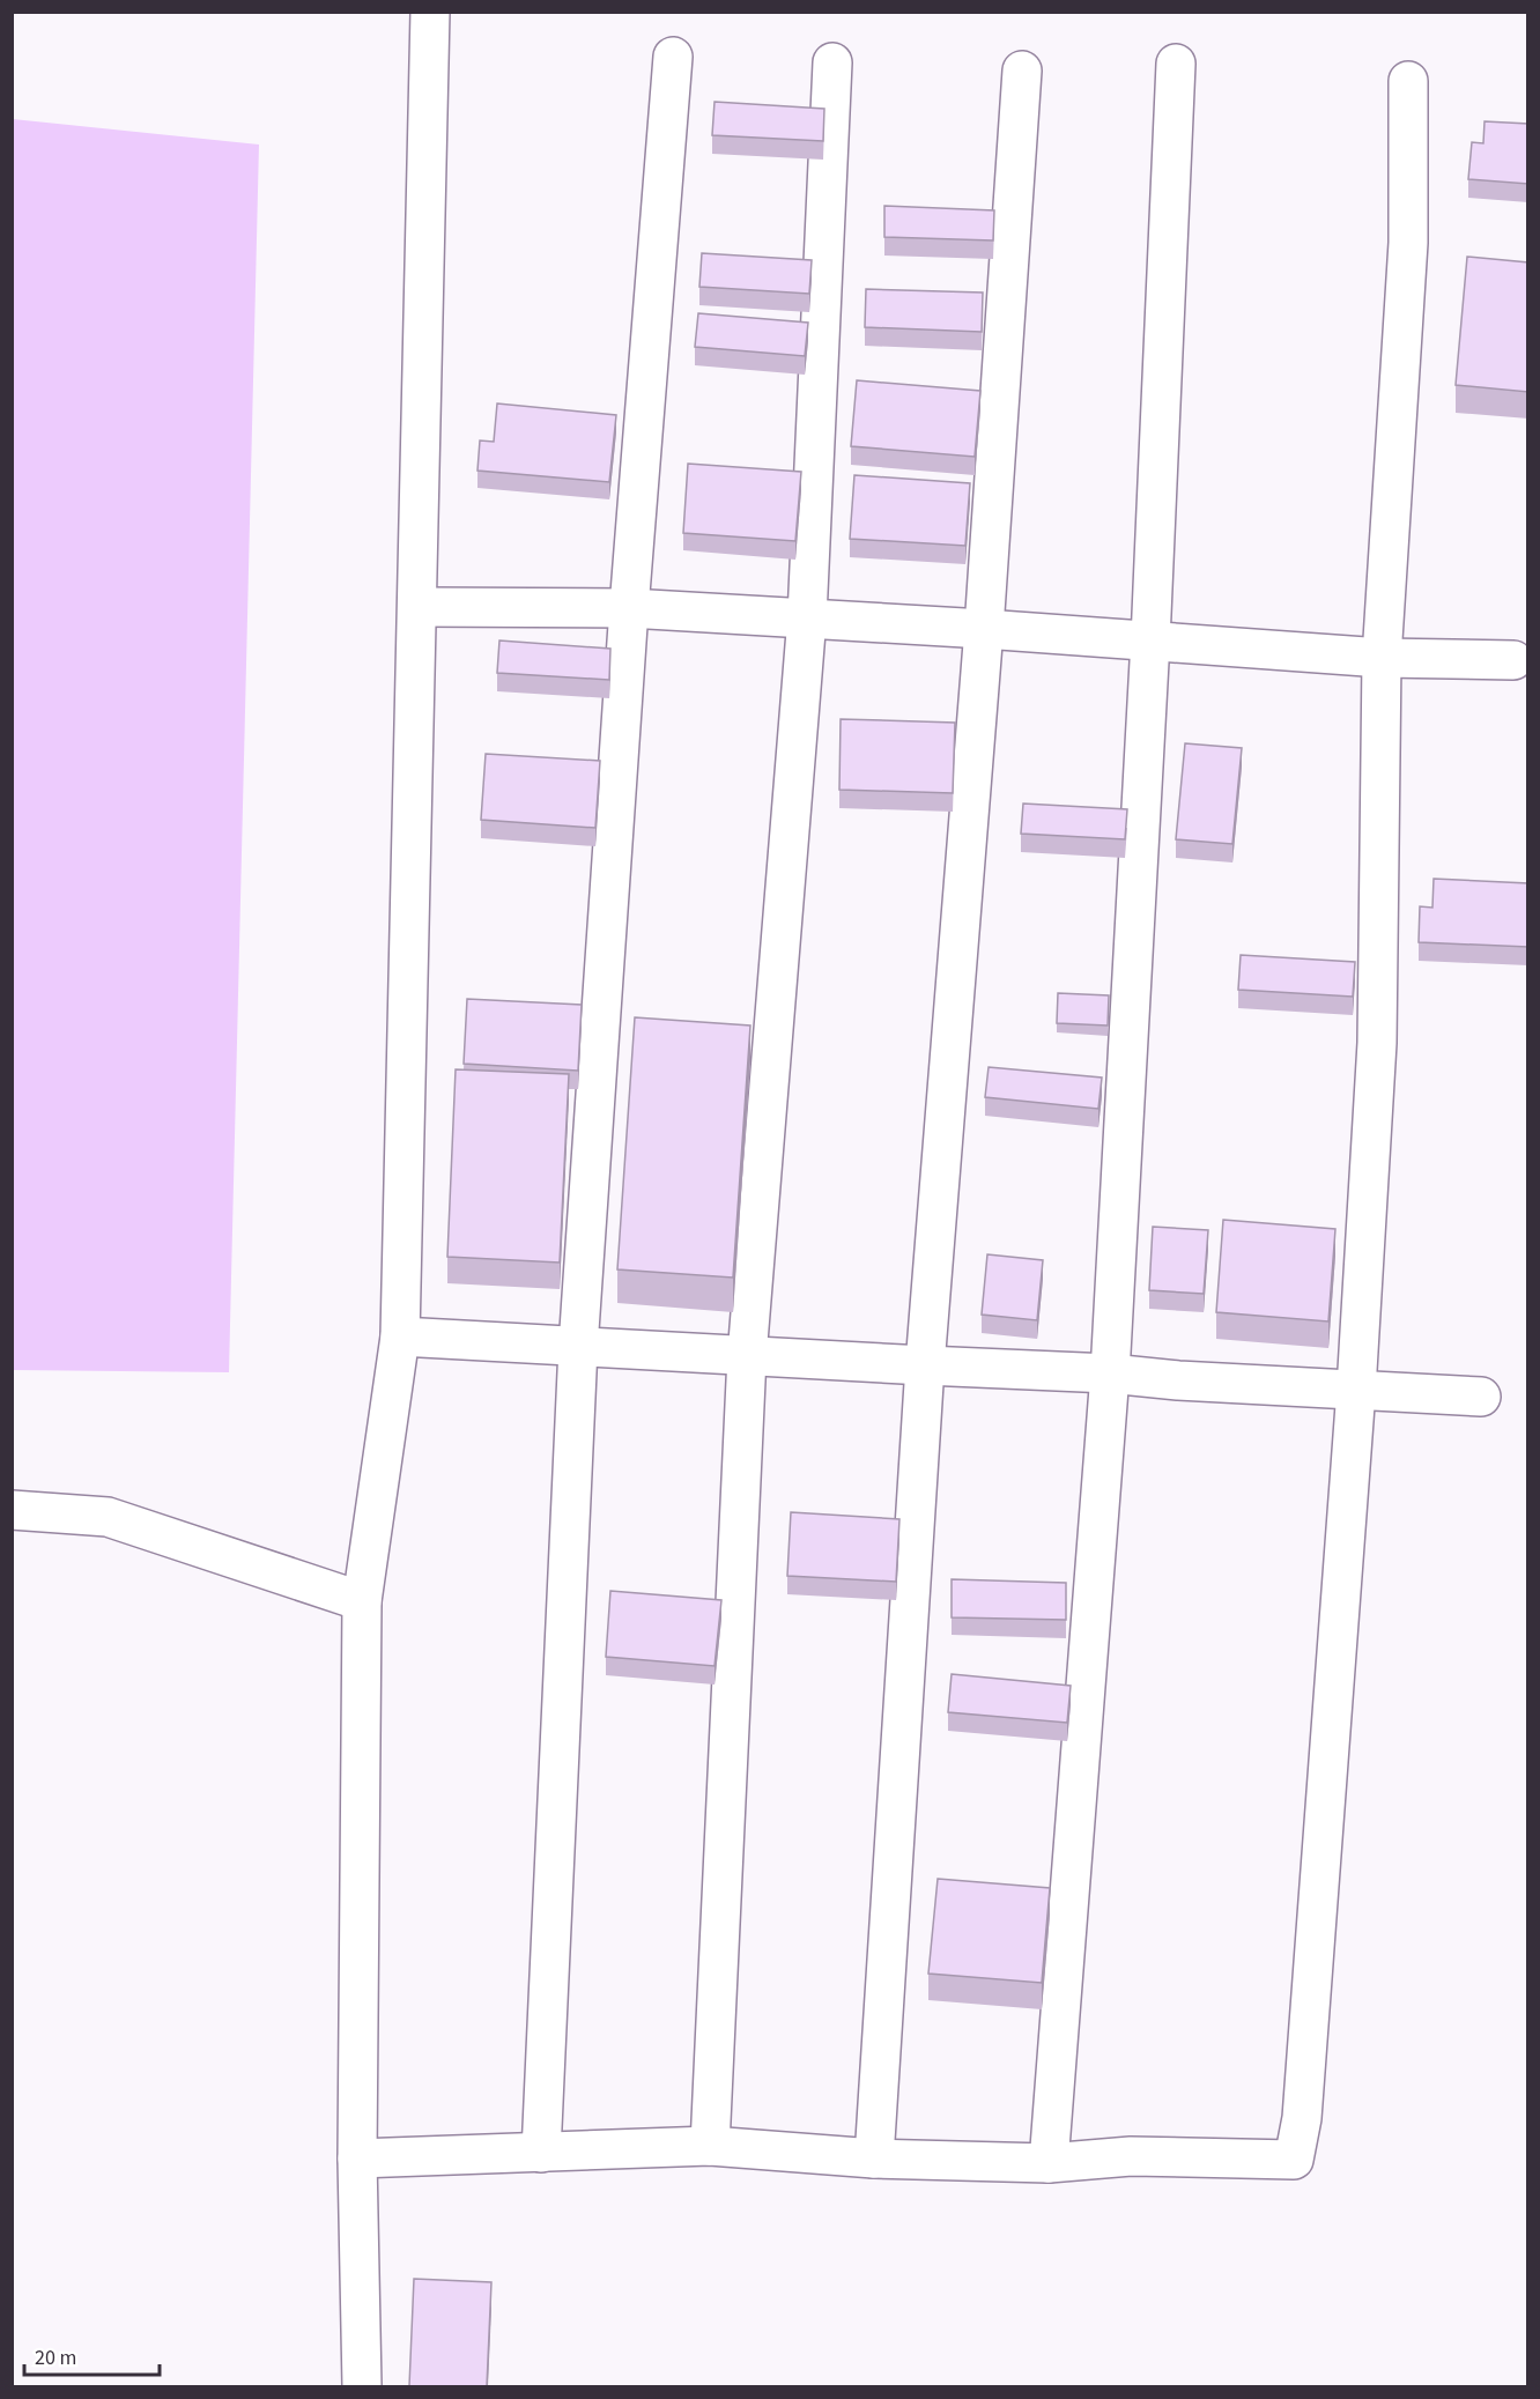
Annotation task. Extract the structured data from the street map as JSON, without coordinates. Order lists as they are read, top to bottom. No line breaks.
{"scale_bar":"20 m"}
